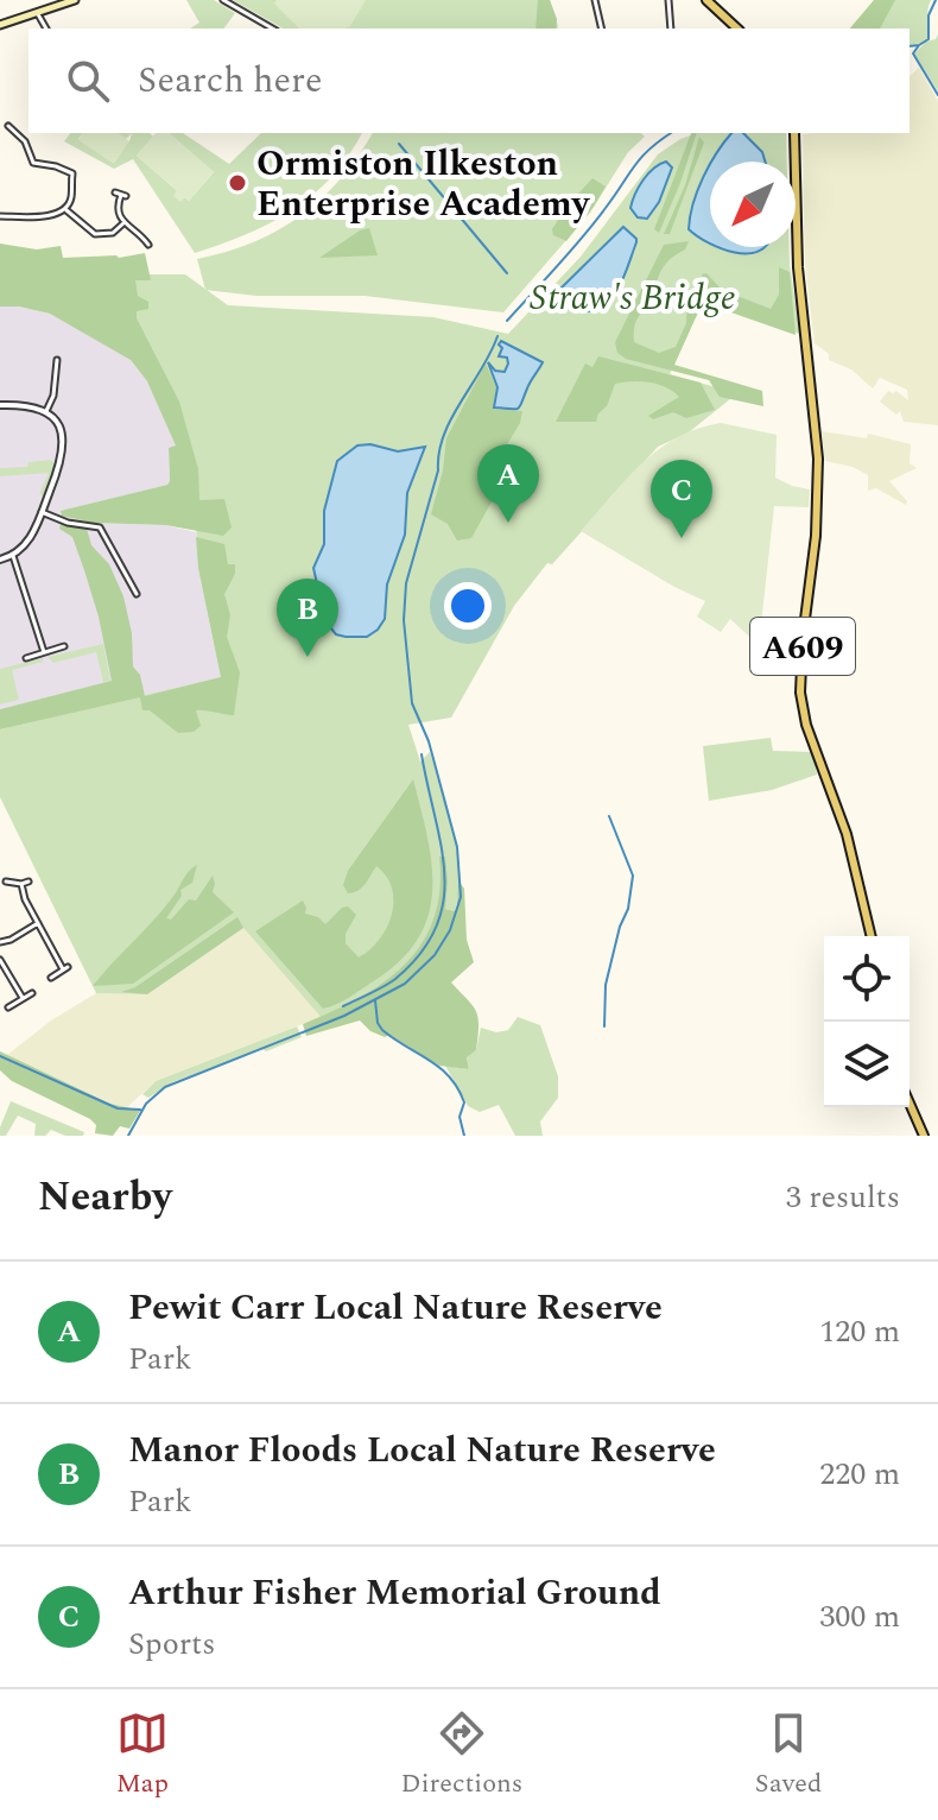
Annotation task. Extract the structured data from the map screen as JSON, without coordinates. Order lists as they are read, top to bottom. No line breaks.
{"streets":{"main road":["A609"]},"parks":["Straw's Bridge"],"places":["Ormiston Ilkeston Enterprise Academy"],"north":"bottom left","page":{"search":"Search here","pins":["A","C","B"],"heading":["Nearby","3 results"],"list":[{"mark":"A","name":"Pewit Carr Local Nature Reserve","note":"Park","value":"120 m"},{"mark":"B","name":"Manor Floods Local Nature Reserve","note":"Park","value":"220 m"},{"mark":"C","name":"Arthur Fisher Memorial Ground","note":"Sports","value":"300 m"}],"nav":["Map","Directions","Saved"]}}
